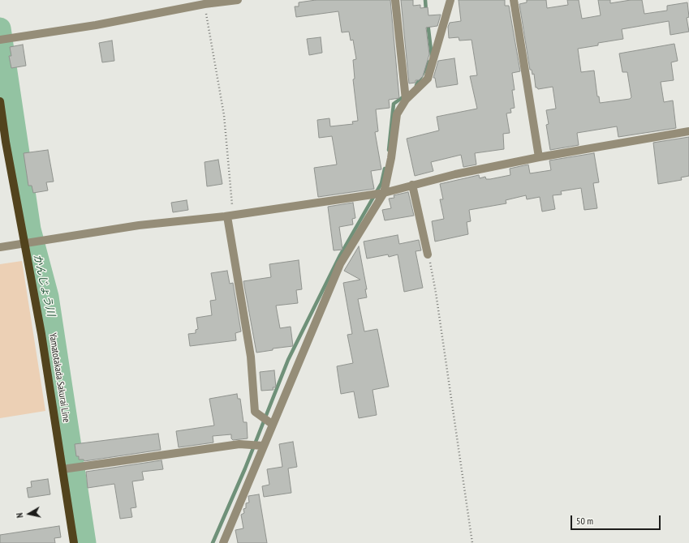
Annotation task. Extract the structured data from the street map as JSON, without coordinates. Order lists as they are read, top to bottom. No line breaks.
{"streets":{"main road":["Yamatotakada Sakurai Line"]},"water":["かんじょう川"],"scale_bar":"50 m","north":"left"}
